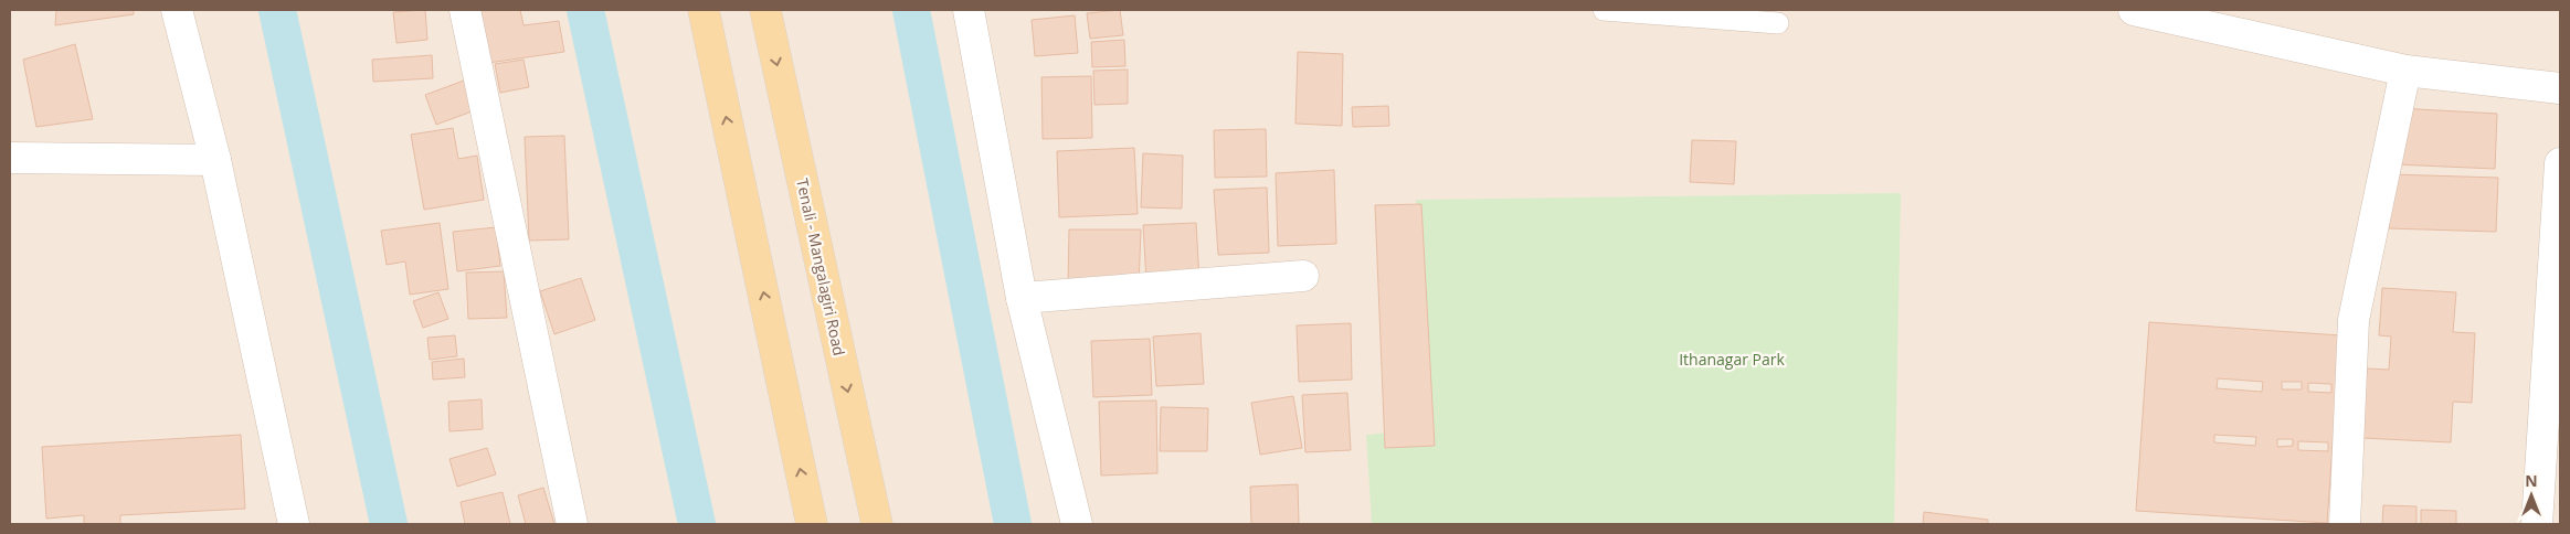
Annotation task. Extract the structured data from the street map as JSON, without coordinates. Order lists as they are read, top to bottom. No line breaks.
{"streets":{"main road":["Tenali - Mangalagiri Road"]},"parks":["Ithanagar Park"],"north":"top"}
